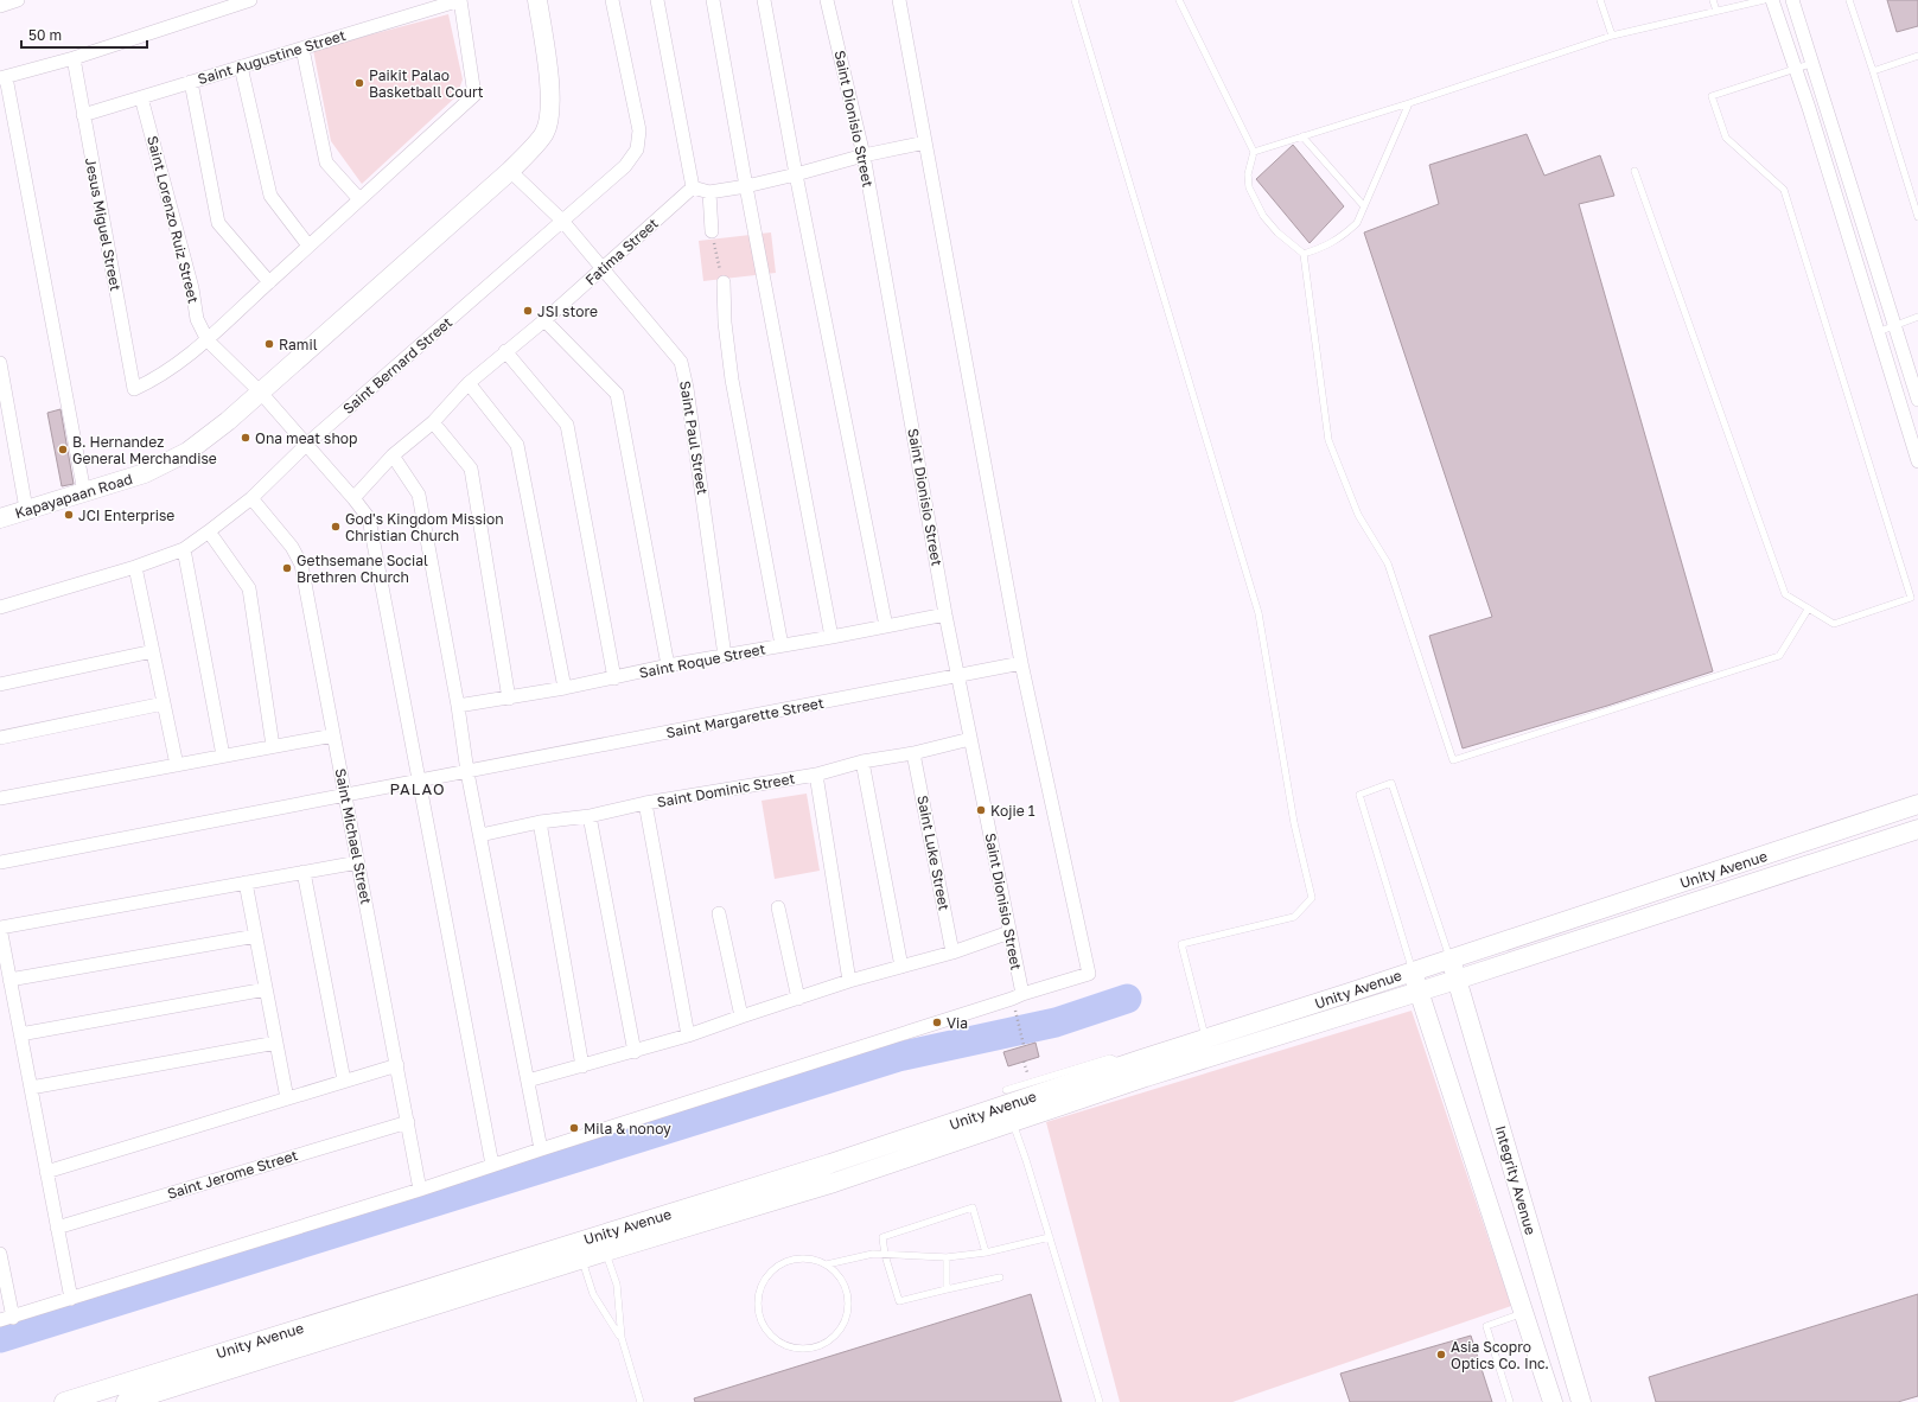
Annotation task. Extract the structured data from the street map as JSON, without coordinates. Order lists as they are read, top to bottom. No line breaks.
{"streets":{"street":["Saint Augustine Street","Saint Dionisio Street","Saint Lorenzo Ruiz Street","Jesus Miguel Street","Fatima Street","Saint Bernard Street","Saint Paul Street","Kapayapaan Road","Saint Roque Street","Saint Margarette Street","Saint Dominic Street","Saint Michael Street","Saint Luke Street","Unity Avenue","Saint Jerome Street","Integrity Avenue"]},"crossings":[["Saint Augustine Street","Saint Lorenzo Ruiz Street"],["Saint Augustine Street","Jesus Miguel Street"],["Saint Dionisio Street","Saint Roque Street"],["Saint Dionisio Street","Saint Margarette Street"],["Saint Dionisio Street","Saint Dominic Street"],["Saint Lorenzo Ruiz Street","Jesus Miguel Street"],["Fatima Street","Saint Paul Street"],["Saint Bernard Street","Saint Paul Street"],["Saint Bernard Street","Saint Michael Street"],["Saint Paul Street","Kapayapaan Road"],["Saint Paul Street","Saint Roque Street"],["Saint Margarette Street","Saint Michael Street"],["Saint Dominic Street","Saint Luke Street"],["Saint Michael Street","Saint Jerome Street"],["Unity Avenue","Integrity Avenue"]],"districts":["PALAO"],"places":["Paikit Palao Basketball Court","JSI store","Ramil","Ona meat shop","B. Hernandez General Merchandise","JCI Enterprise","God's Kingdom Mission Christian Church","Gethsemane Social Brethren Church","Kojie 1","Via","Mila & nonoy","Asia Scopro Optics Co. Inc."],"scale_bar":"50 m"}
